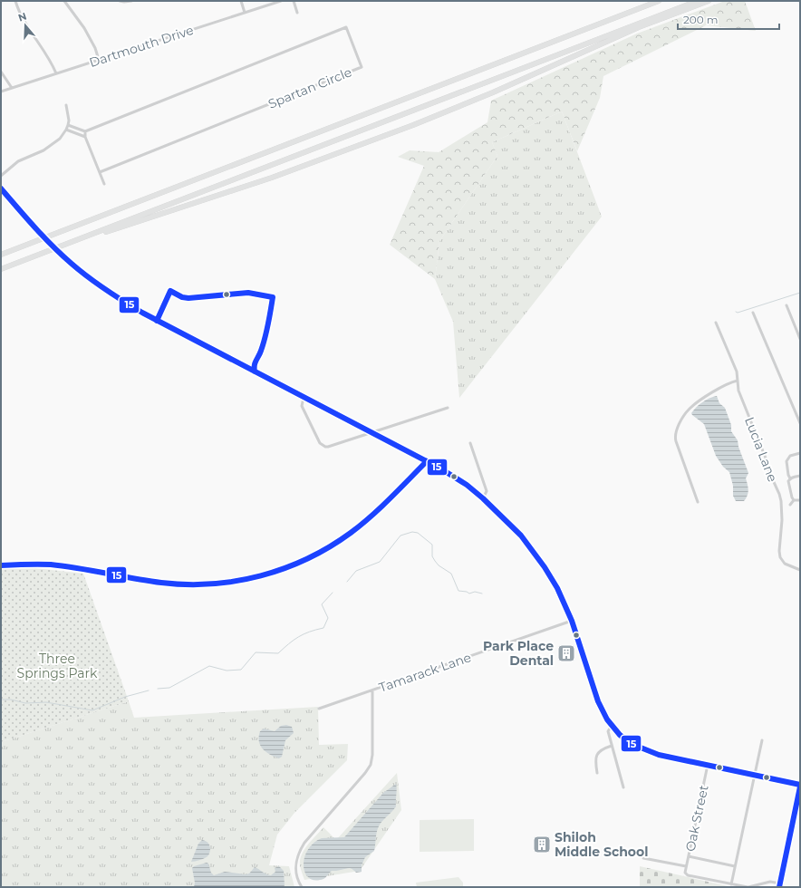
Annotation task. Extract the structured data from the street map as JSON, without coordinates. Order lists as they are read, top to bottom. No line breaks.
{"streets":{"street":["Dartmouth Drive","Spartan Circle","Lucia Lane","Tamarack Lane","Oak Street"]},"parks":["Three Springs Park"],"places":{"building":["Park Place Dental","Shiloh Middle School"]},"lines":["transit line 15"],"scale_bar":"200 m","north":"top"}
